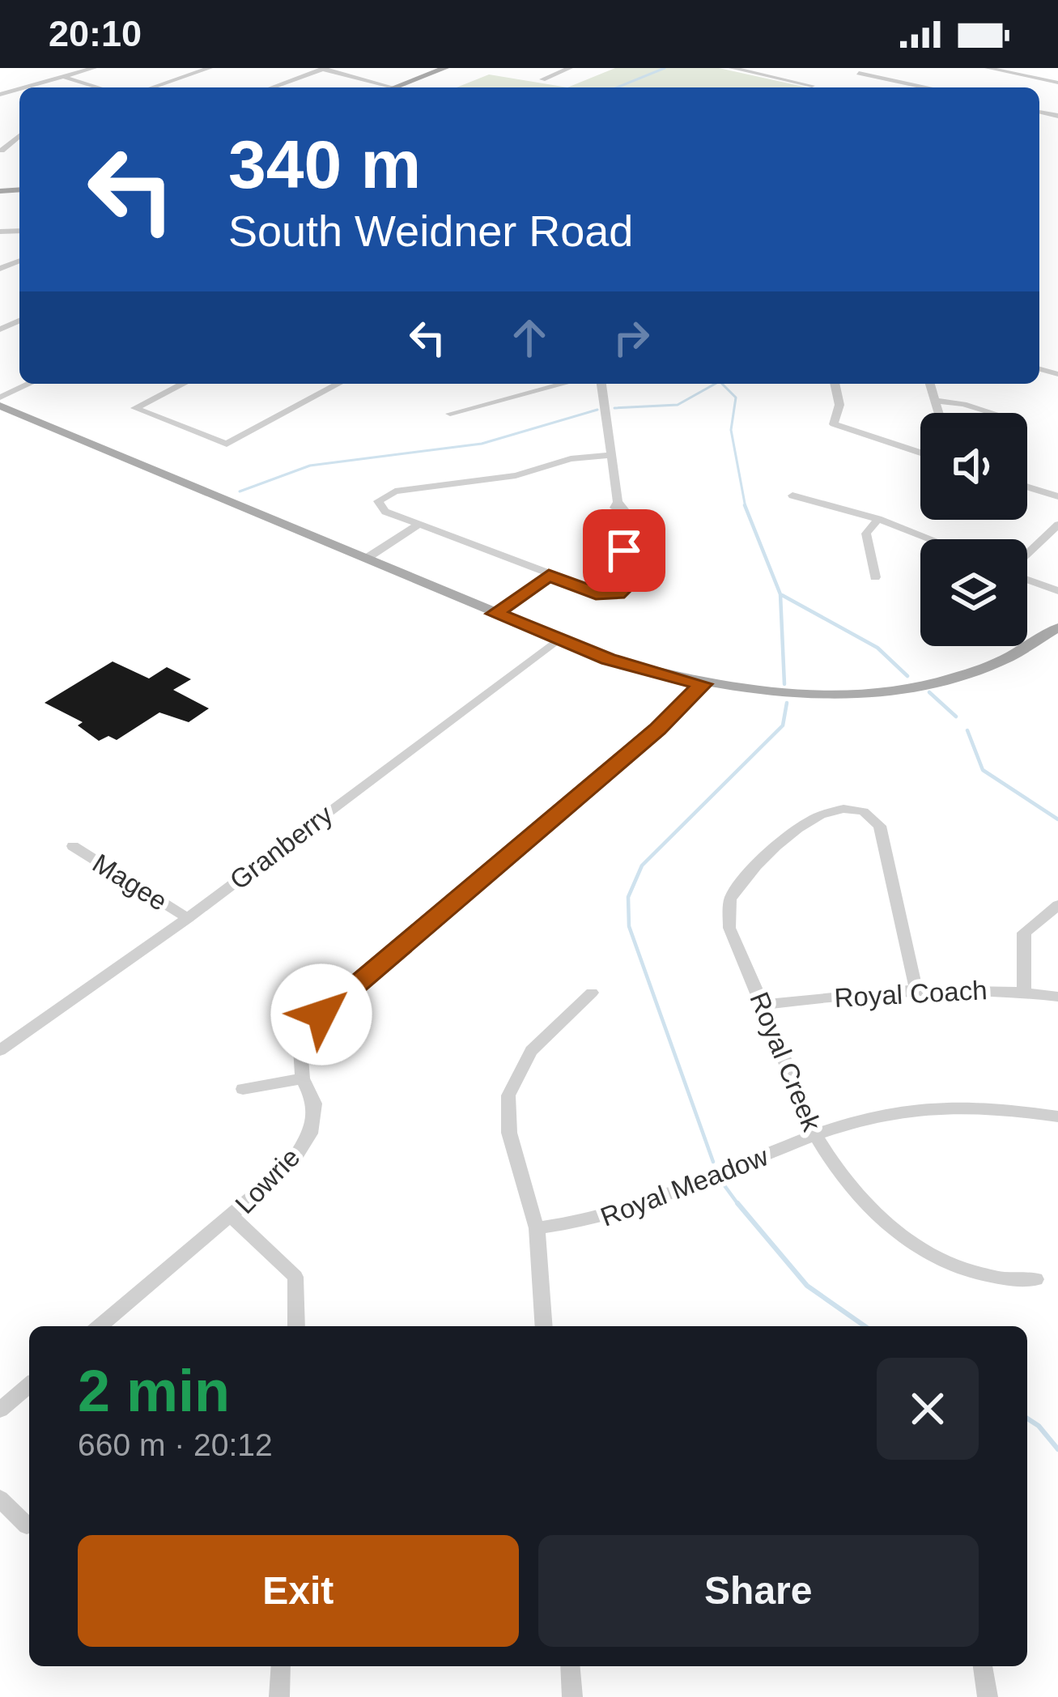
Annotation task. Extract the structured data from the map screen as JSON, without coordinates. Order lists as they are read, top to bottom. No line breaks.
{"streets":{"street":["Granberry","Magee","Royal Coach","Royal Creek","Lowrie","Royal Meadow"]},"crossings":[["Granberry","Magee"],["Royal Coach","Royal Creek"],["Royal Creek","Royal Meadow"]],"page":{"status":"20:10","turn":["340 m","South Weidner Road"],"heading":["2 min","660 m · 20:12"],"buttons":["Exit","Share"]}}
